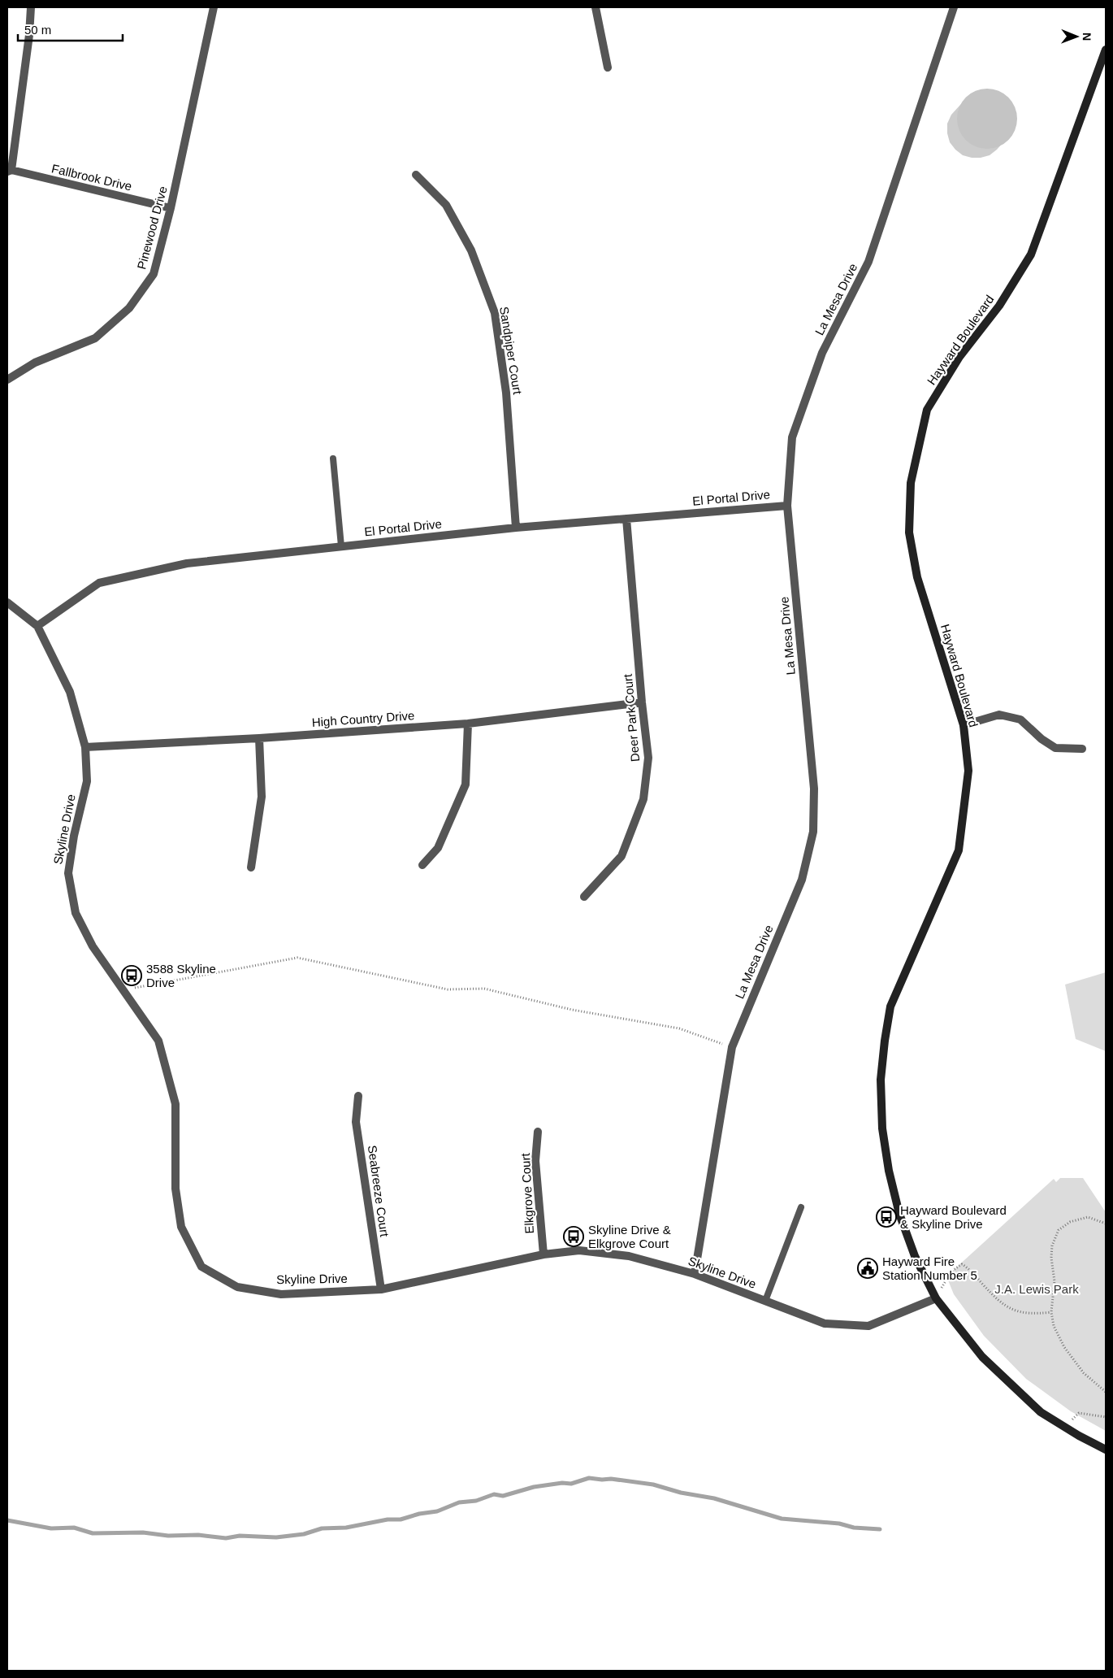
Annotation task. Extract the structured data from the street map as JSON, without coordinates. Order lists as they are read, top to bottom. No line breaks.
{"streets":{"main road":["Hayward Boulevard"],"street":["Fallbrook Drive","Pinewood Drive","La Mesa Drive","Sandpiper Court","El Portal Drive","Deer Park Court","High Country Drive","Skyline Drive","Seabreeze Court","Elkgrove Court"]},"crossings":[["Fallbrook Drive","Pinewood Drive"],["La Mesa Drive","El Portal Drive"],["La Mesa Drive","Skyline Drive"],["Hayward Boulevard","Skyline Drive"],["Sandpiper Court","El Portal Drive"],["El Portal Drive","Deer Park Court"],["El Portal Drive","Skyline Drive"],["Deer Park Court","High Country Drive"],["High Country Drive","Skyline Drive"],["Skyline Drive","Seabreeze Court"],["Skyline Drive","Elkgrove Court"]],"parks":["J.A. Lewis Park"],"places":{"bus stop":["3588 Skyline Drive","Hayward Boulevard & Skyline Drive","Skyline Drive & Elkgrove Court"],"public building":["Hayward Fire Station Number 5"]},"scale_bar":"50 m","north":"right"}
